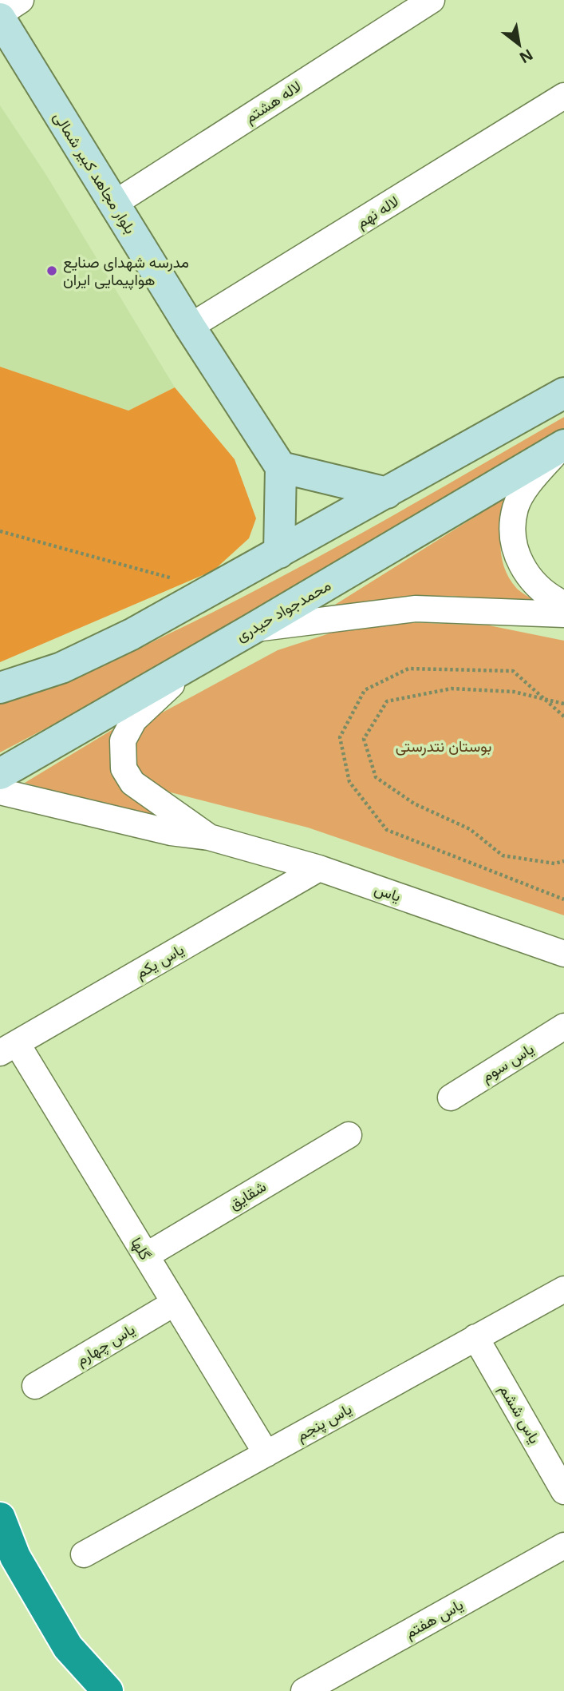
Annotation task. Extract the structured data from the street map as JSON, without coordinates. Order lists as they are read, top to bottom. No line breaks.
{"streets":{"street":["لاله هشتم","بلوار مجاهد کبیر شمالی","لاله نهم","محمدجواد حیدری","یاس","یاس یکم","یاس سوم","شقایق","گلها","یاس چهارم","یاس ششم","یاس پنجم","یاس هفتم"]},"crossings":[["لاله هشتم","بلوار مجاهد کبیر شمالی"],["بلوار مجاهد کبیر شمالی","لاله نهم"],["یاس","یاس یکم"],["یاس یکم","گلها"],["شقایق","گلها"],["گلها","یاس چهارم"],["گلها","یاس پنجم"],["یاس ششم","یاس پنجم"]],"parks":["بوستان نتدرستی"],"places":["مدرسه شهدای صنایع هواپیمایی ایران"],"north":"bottom right"}
